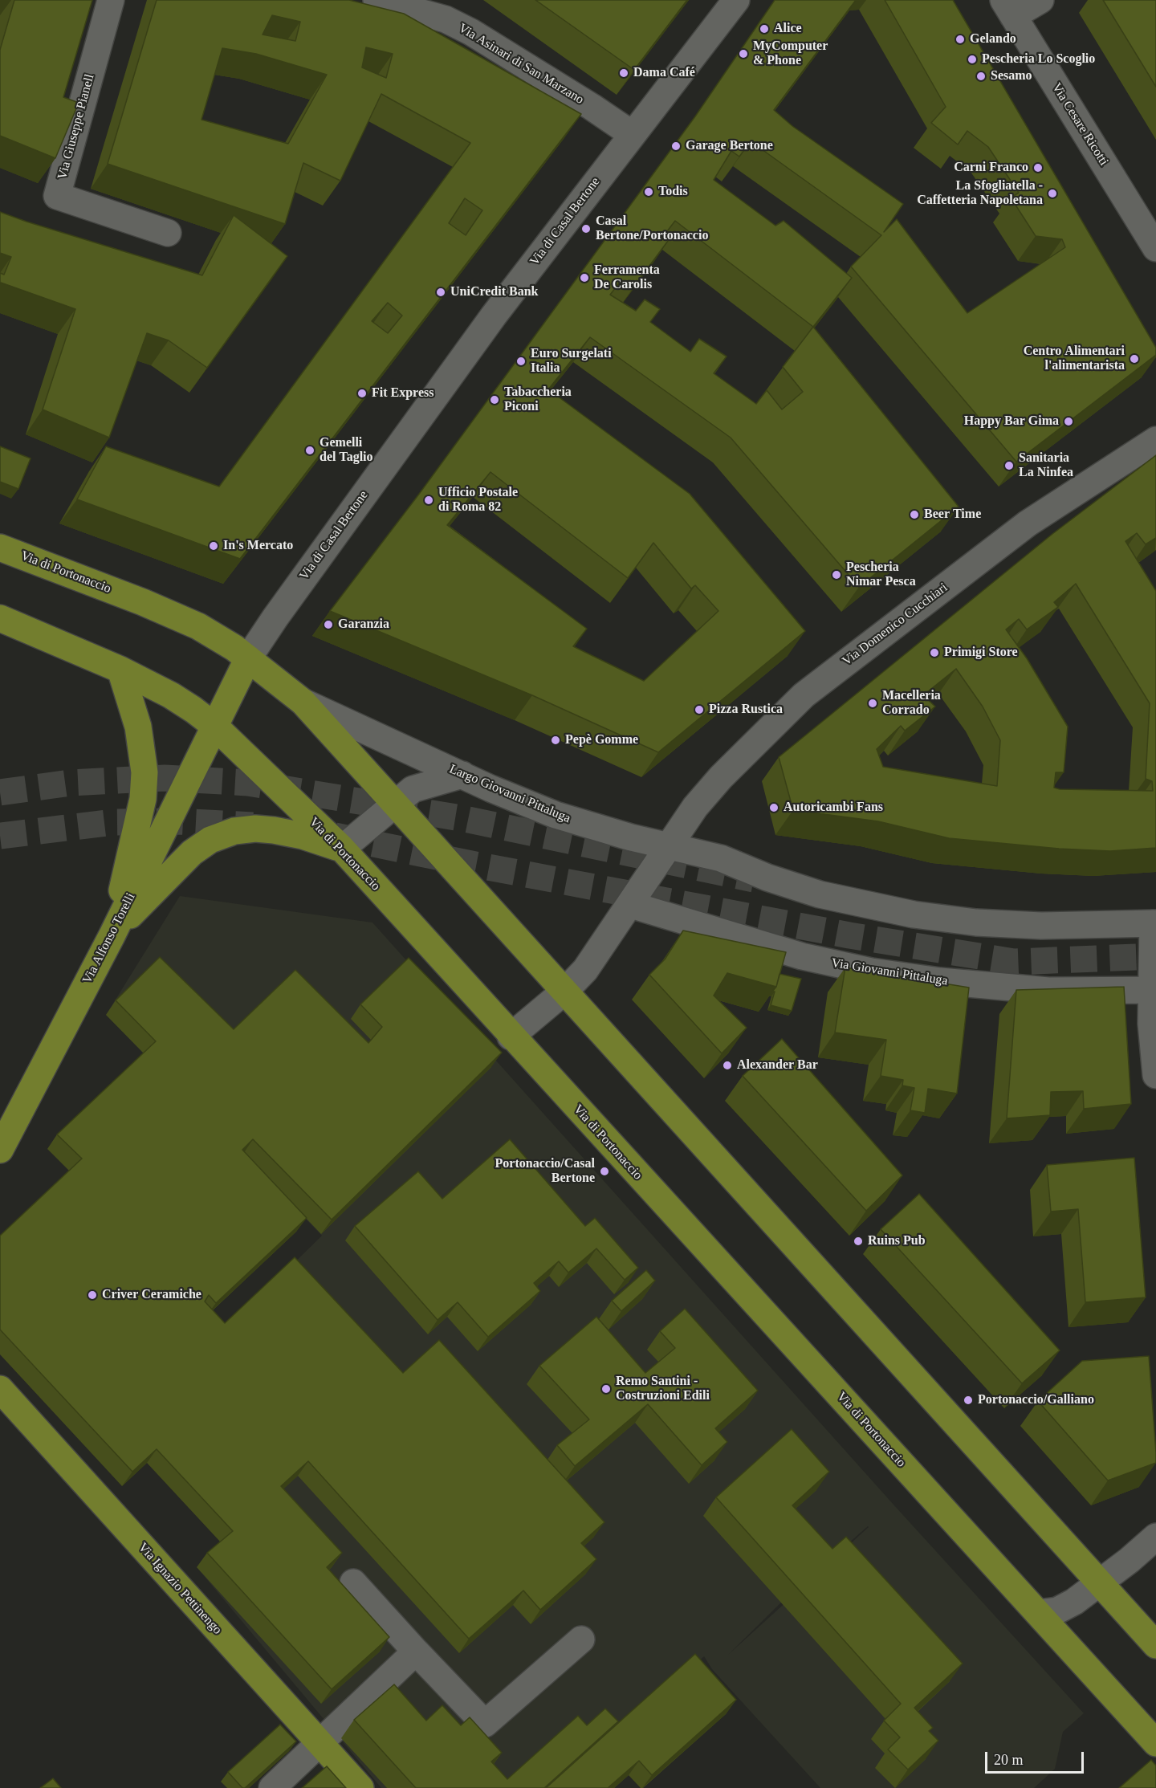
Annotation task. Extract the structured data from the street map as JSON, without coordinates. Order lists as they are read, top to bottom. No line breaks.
{"streets":{"main road":["Via di Portonaccio","Via Alfonso Torelli","Via Ignazio Pettinengo"],"street":["Via Asinari di San Marzano","Via Cesare Ricotti","Via Giuseppe Pianell","Via di Casal Bertone","Via Domenico Cucchiari","Largo Giovanni Pittaluga","Via Giovanni Pittaluga"]},"crossings":[["Via Asinari di San Marzano","Via di Casal Bertone"],["Via di Casal Bertone","Via di Portonaccio"],["Via di Casal Bertone","Via Alfonso Torelli"],["Via di Portonaccio","Largo Giovanni Pittaluga"],["Via di Portonaccio","Via Alfonso Torelli"],["Via Domenico Cucchiari","Largo Giovanni Pittaluga"]],"places":["Alice","Gelando","MyComputer & Phone","Pescheria Lo Scoglio","Dama Café","Sesamo","Garage Bertone","Carni Franco","Todis","La Sfogliatella - Caffetteria Napoletana","Casal Bertone/Portonaccio","Ferramenta De Carolis","UniCredit Bank","Centro Alimentari l'alimentarista","Euro Surgelati Italia","Fit Express","Tabaccheria Piconi","Happy Bar Gima","Gemelli del Taglio","Sanitaria La Ninfea","Ufficio Postale di Roma 82","Beer Time","In's Mercato","Pescheria Nimar Pesca","Garanzia","Primigi Store","Macelleria Corrado","Pizza Rustica","Pepè Gomme","Autoricambi Fans","Alexander Bar","Portonaccio/Casal Bertone","Ruins Pub","Criver Ceramiche","Remo Santini - Costruzioni Edili","Portonaccio/Galliano"],"scale_bar":"20 m"}
